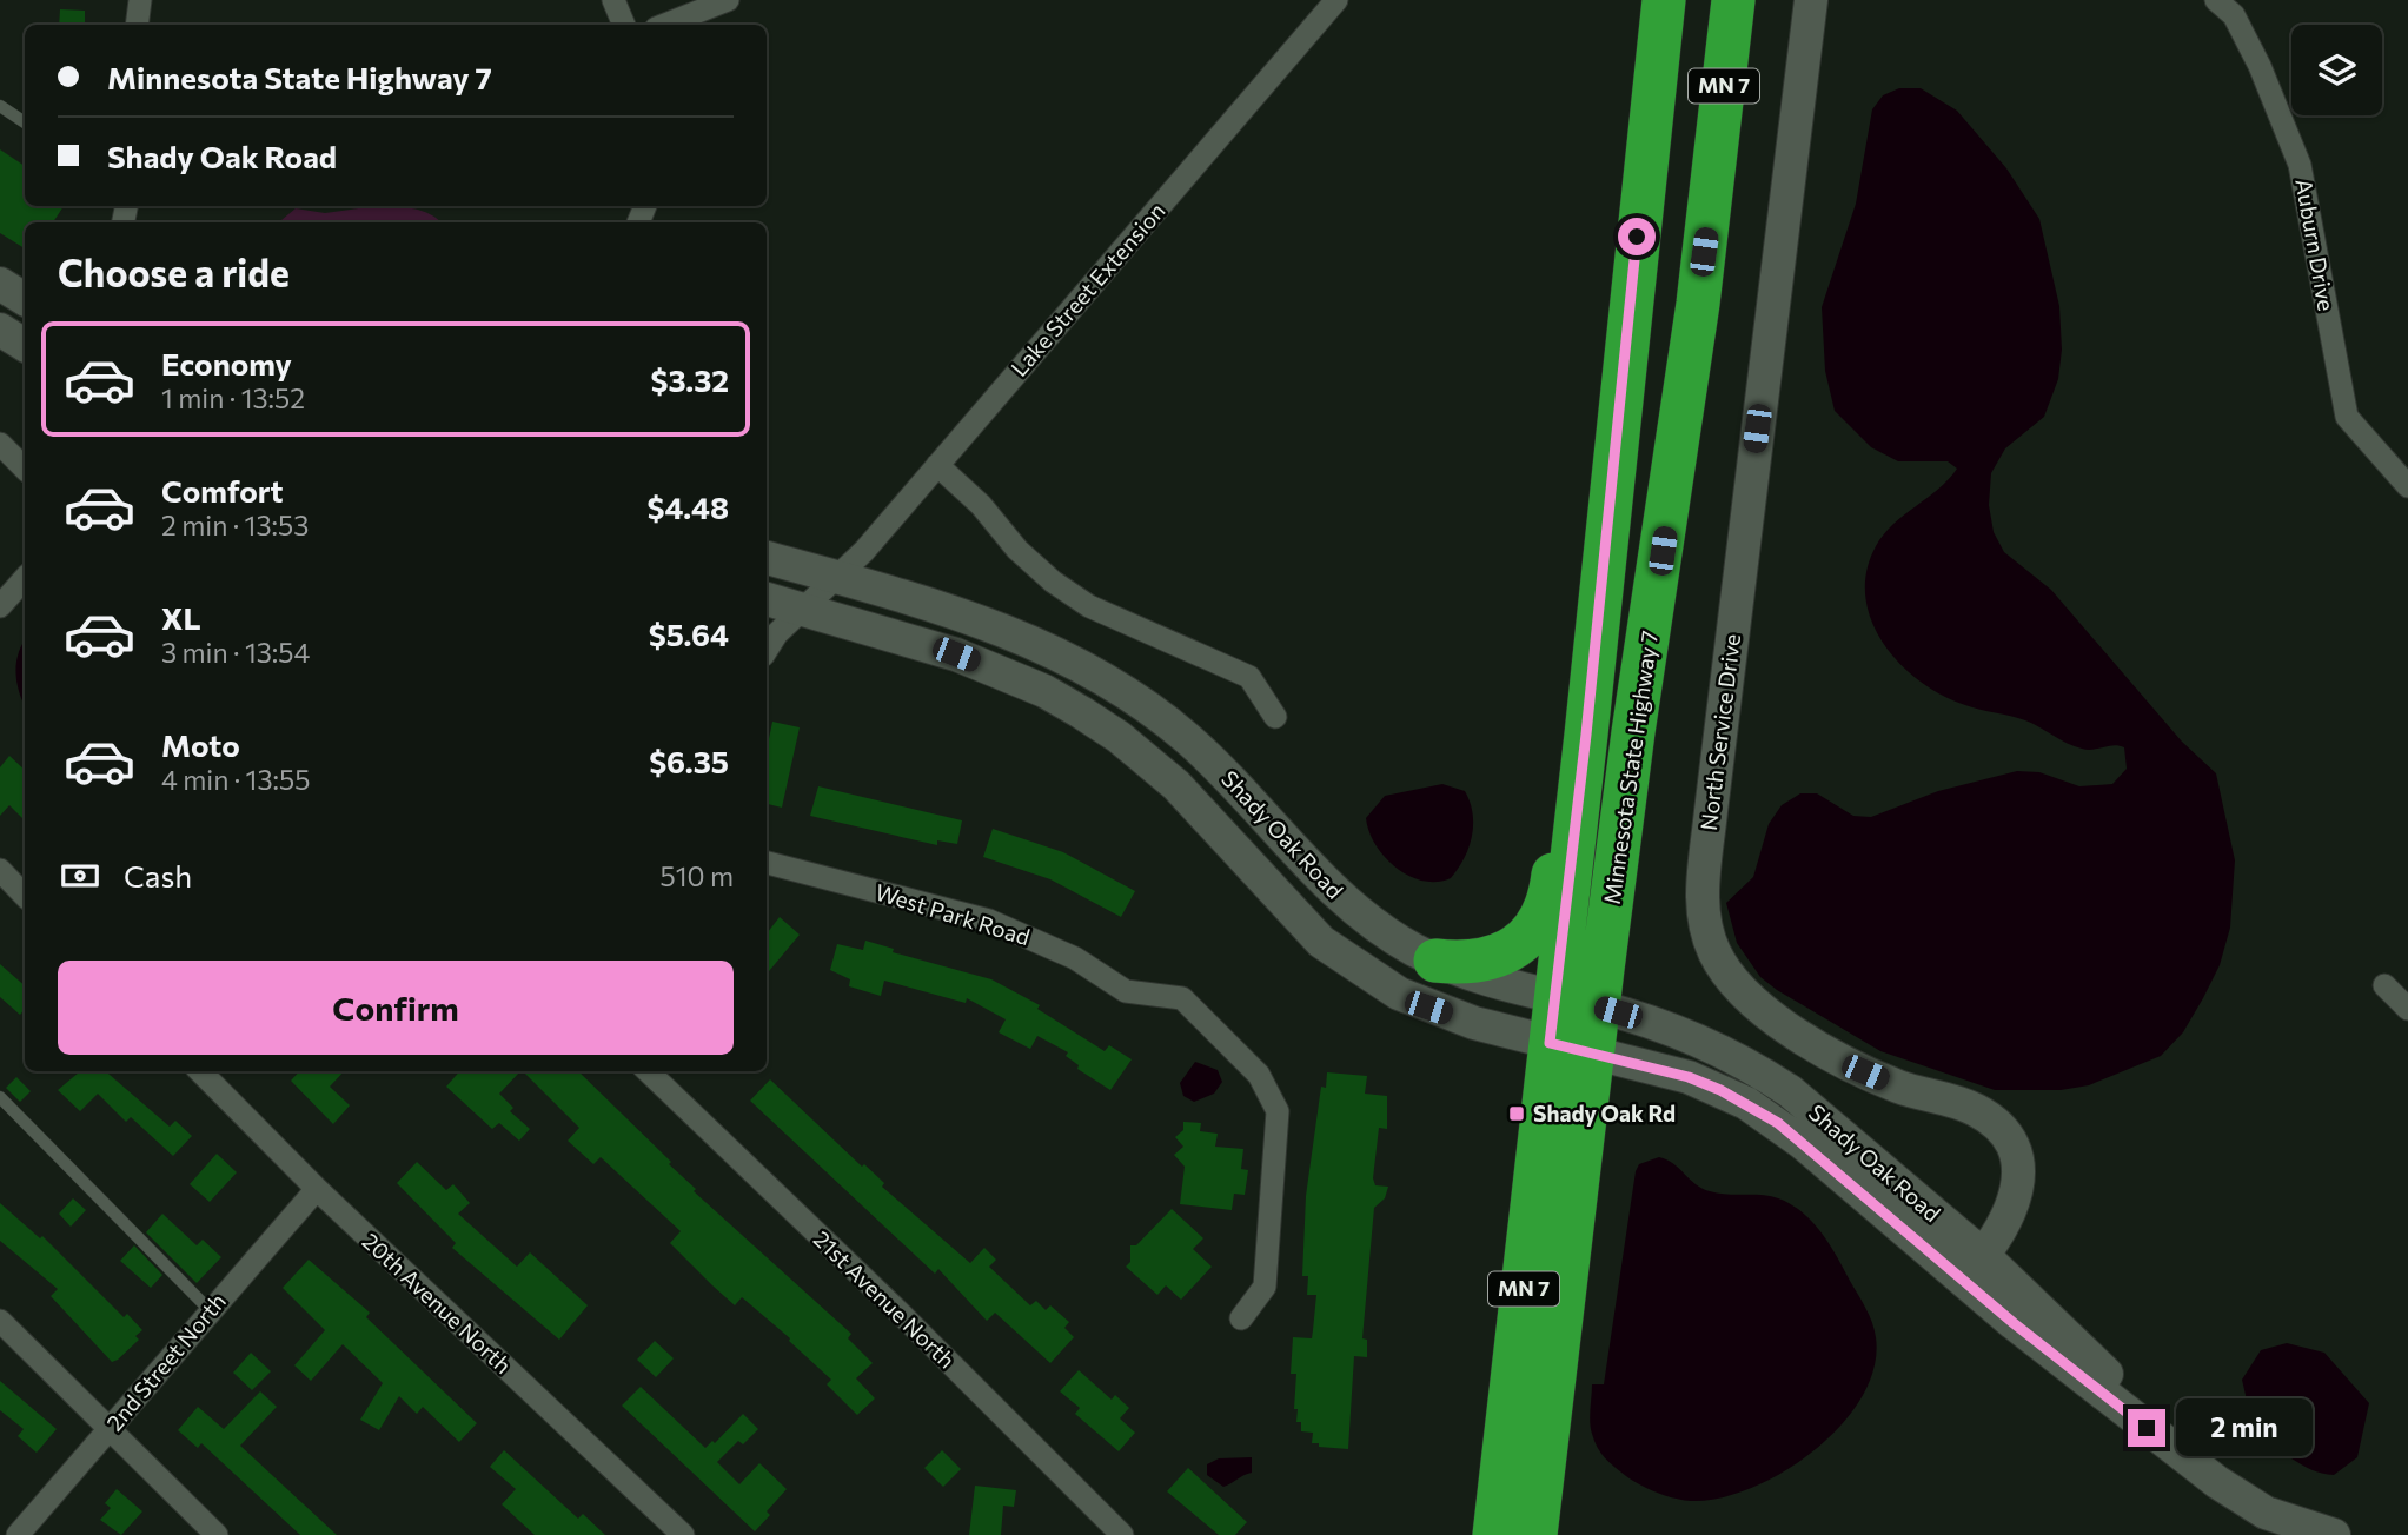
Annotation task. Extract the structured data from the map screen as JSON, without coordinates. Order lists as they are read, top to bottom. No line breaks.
{"streets":{"highway":["MN 7","Minnesota State Highway 7"],"street":["Auburn Drive","Lake Street Extension","North Service Drive","Shady Oak Road","West Park Road","21st Avenue North","20th Avenue North","2nd Street North"]},"crossings":[["Lake Street Extension","Shady Oak Road"],["North Service Drive","Shady Oak Road"],["Minnesota State Highway 7","Shady Oak Road"],["20th Avenue North","2nd Street North"]],"places":{"transit":["Shady Oak Rd"]},"page":{"banner":["Minnesota State Highway 7","Shady Oak Road"],"heading":"Choose a ride","list":[{"name":"Economy","note":"1 min · 13:52","value":"$3.32"},{"name":"Comfort","note":"2 min · 13:53","value":"$4.48"},{"name":"XL","note":"3 min · 13:54","value":"$5.64"},{"name":"Moto","note":"4 min · 13:55","value":"$6.35"}],"pay":["Cash","510 m"],"buttons":"Confirm","bubble":"2 min"}}
